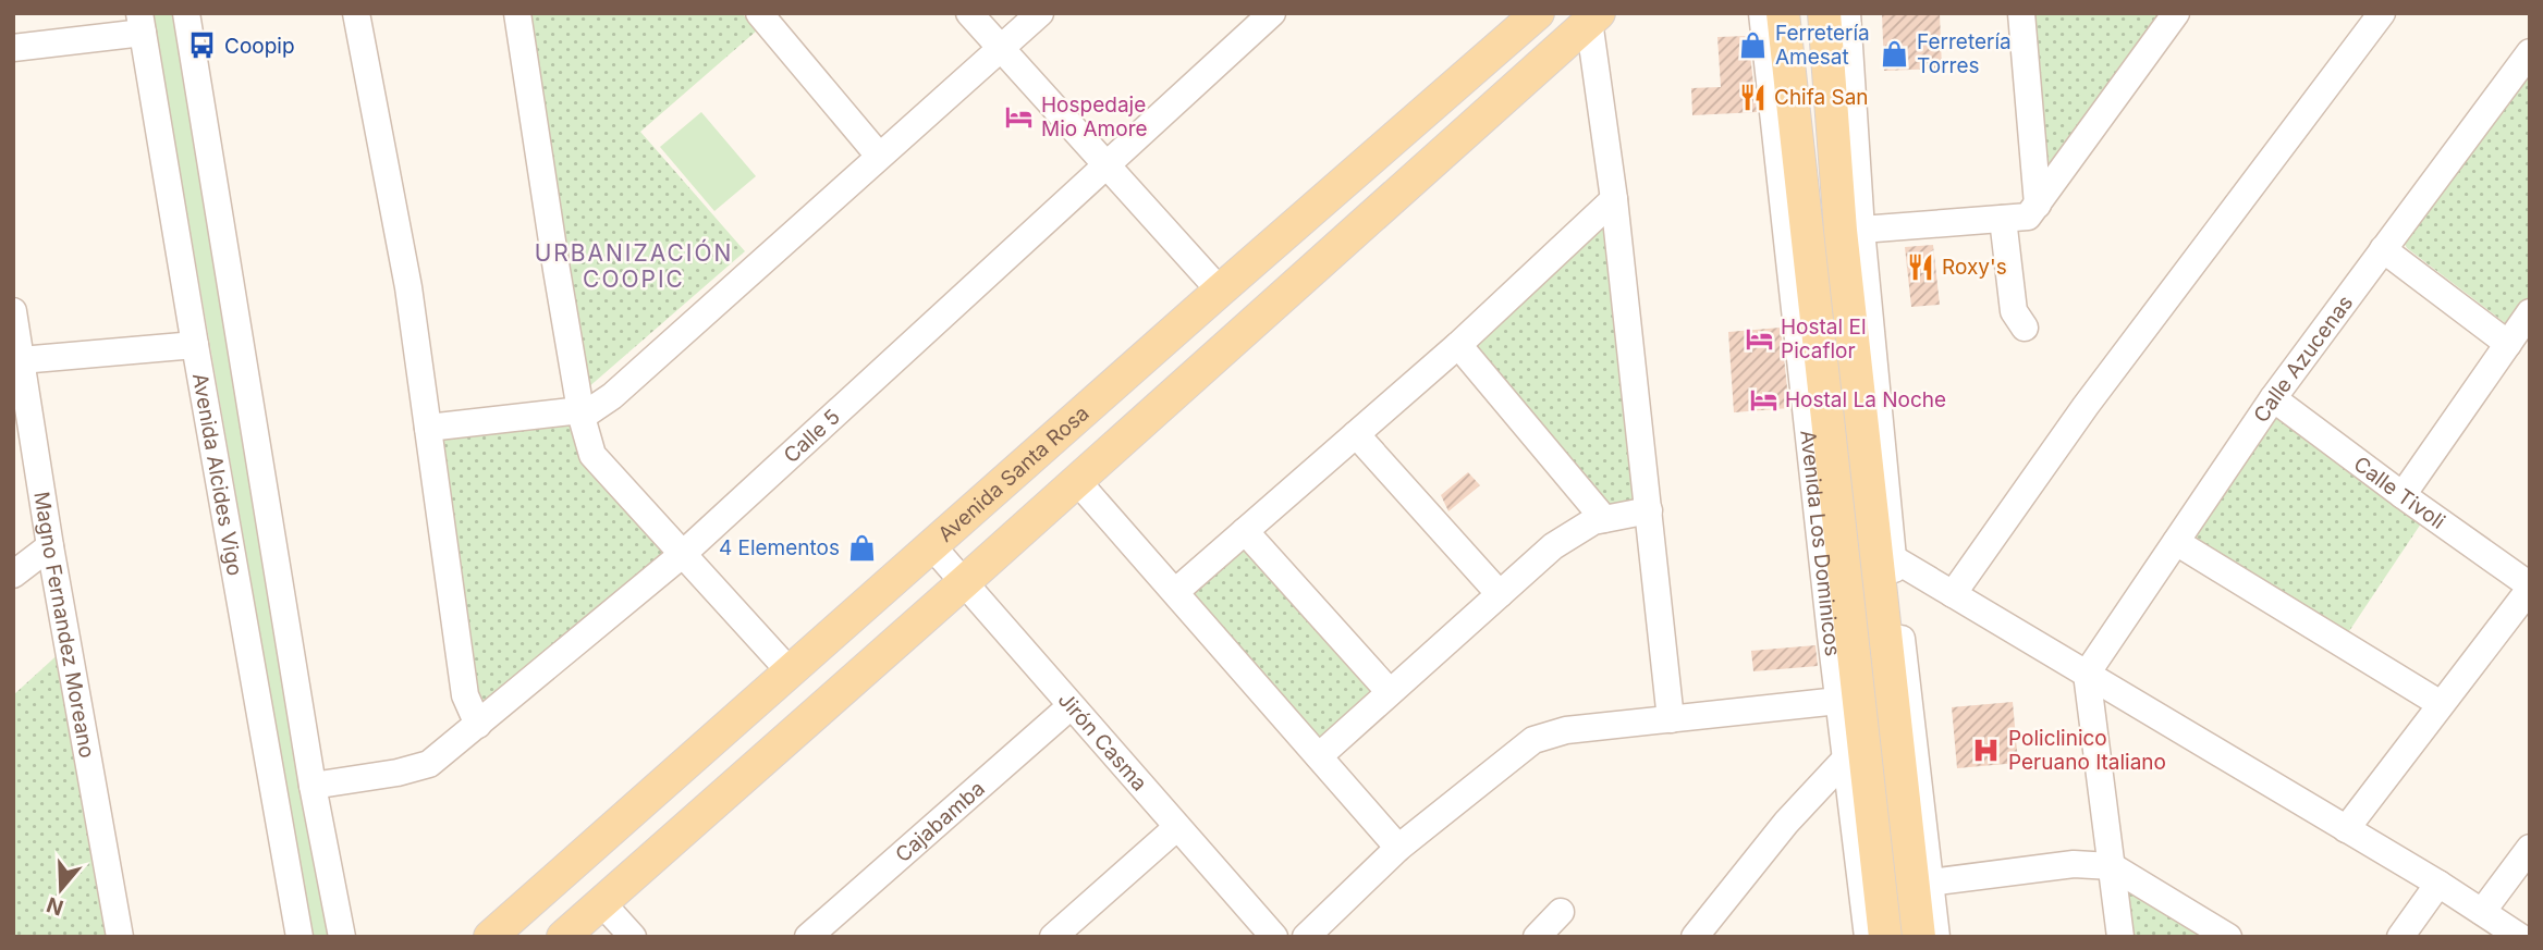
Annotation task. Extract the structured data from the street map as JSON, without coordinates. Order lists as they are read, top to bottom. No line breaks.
{"streets":{"main road":["Avenida Santa Rosa","Avenida Los Dominicos"],"street":["Calle Azucenas","Calle 5","Avenida Alcides Vigo","Calle Tivoli","Magno Fernandez Moreano","Jirón Casma","Cajabamba"]},"crossings":[["Calle Azucenas","Calle Tivoli"],["Calle 5","Avenida Alcides Vigo"],["Avenida Santa Rosa","Jirón Casma"],["Jirón Casma","Cajabamba"]],"districts":["URBANIZACIÓN COOPIC"],"places":{"shop":["Ferretería Amesat","Ferretería Torres","4 Elementos"],"bus stop":["Coopip"],"restaurant":["Chifa San","Roxy's"],"hotel":["Hospedaje Mio Amore","Hostal El Picaflor","Hostal La Noche"],"hospital":["Policlinico Peruano Italiano"]},"north":"bottom"}
